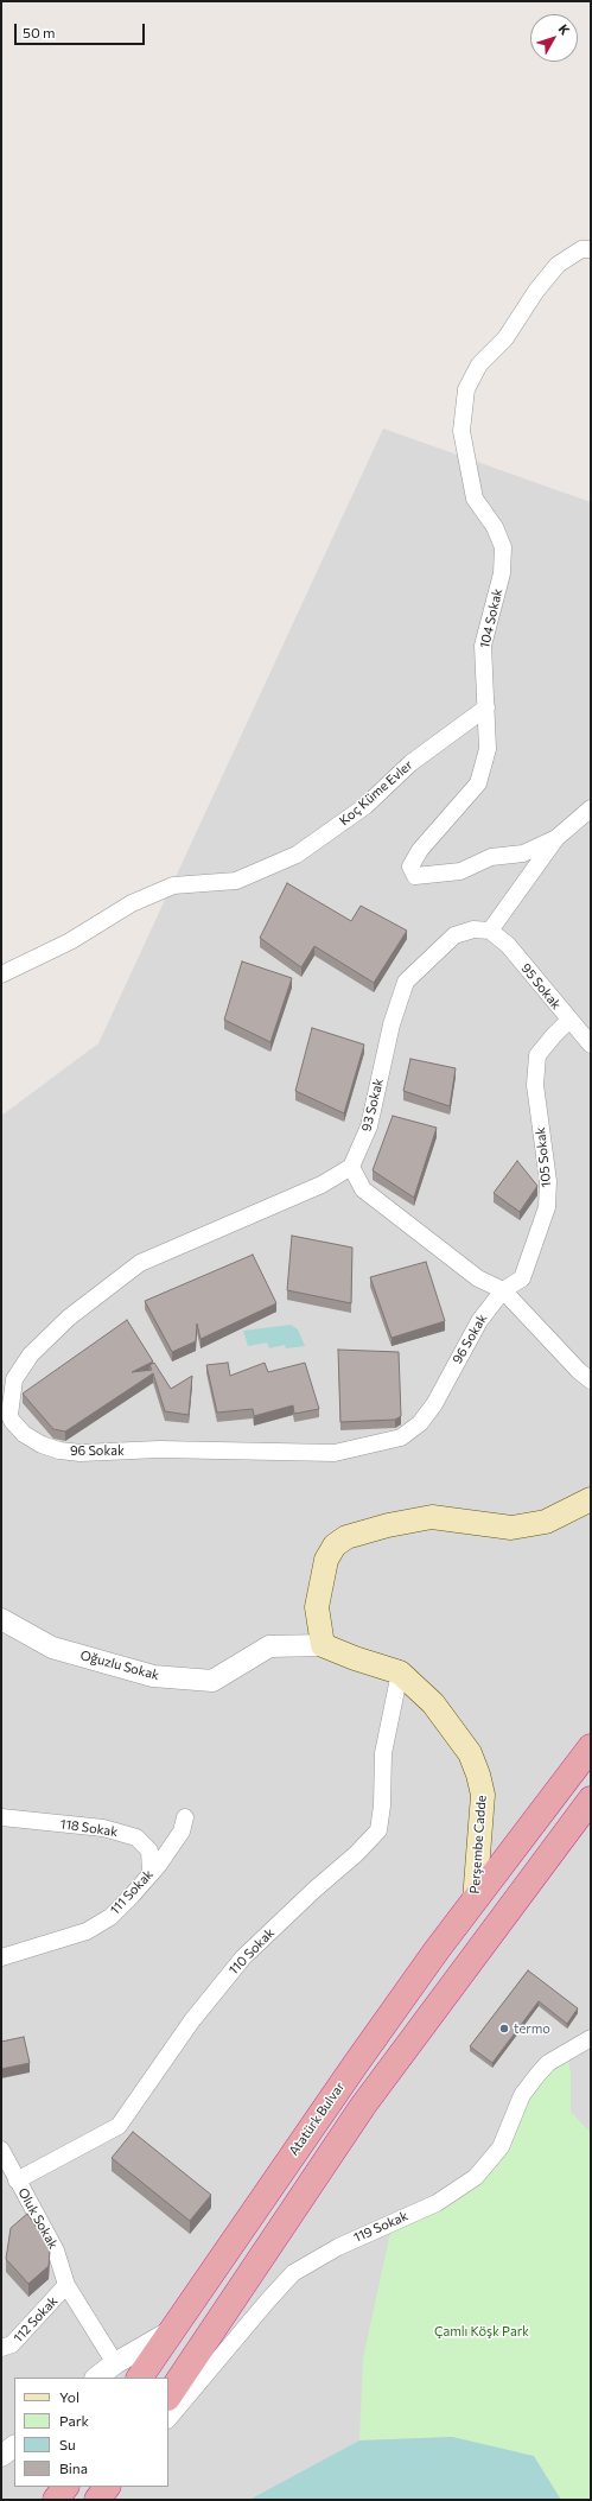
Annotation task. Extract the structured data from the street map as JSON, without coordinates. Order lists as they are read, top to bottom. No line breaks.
{"streets":{"highway":["Atatürk Bulvar"],"main road":["Perşembe Cadde"],"street":["104 Sokak","Koç Küme Evler","95 Sokak","93 Sokak","105 Sokak","96 Sokak","Oğuzlu Sokak","118 Sokak","111 Sokak","110 Sokak","Oluk Sokak","119 Sokak","112 Sokak"]},"crossings":[["104 Sokak","Koç Küme Evler"],["95 Sokak","93 Sokak"],["95 Sokak","105 Sokak"],["93 Sokak","96 Sokak"],["105 Sokak","96 Sokak"],["Oğuzlu Sokak","Perşembe Cadde"],["118 Sokak","111 Sokak"],["Perşembe Cadde","110 Sokak"],["Perşembe Cadde","Atatürk Bulvar"],["110 Sokak","Oluk Sokak"],["Oluk Sokak","112 Sokak"]],"parks":["Çamlı Köşk Park"],"places":["termo"],"legend":["Yol","Park","Su","Bina"],"scale_bar":"50 m","north":"top right"}
